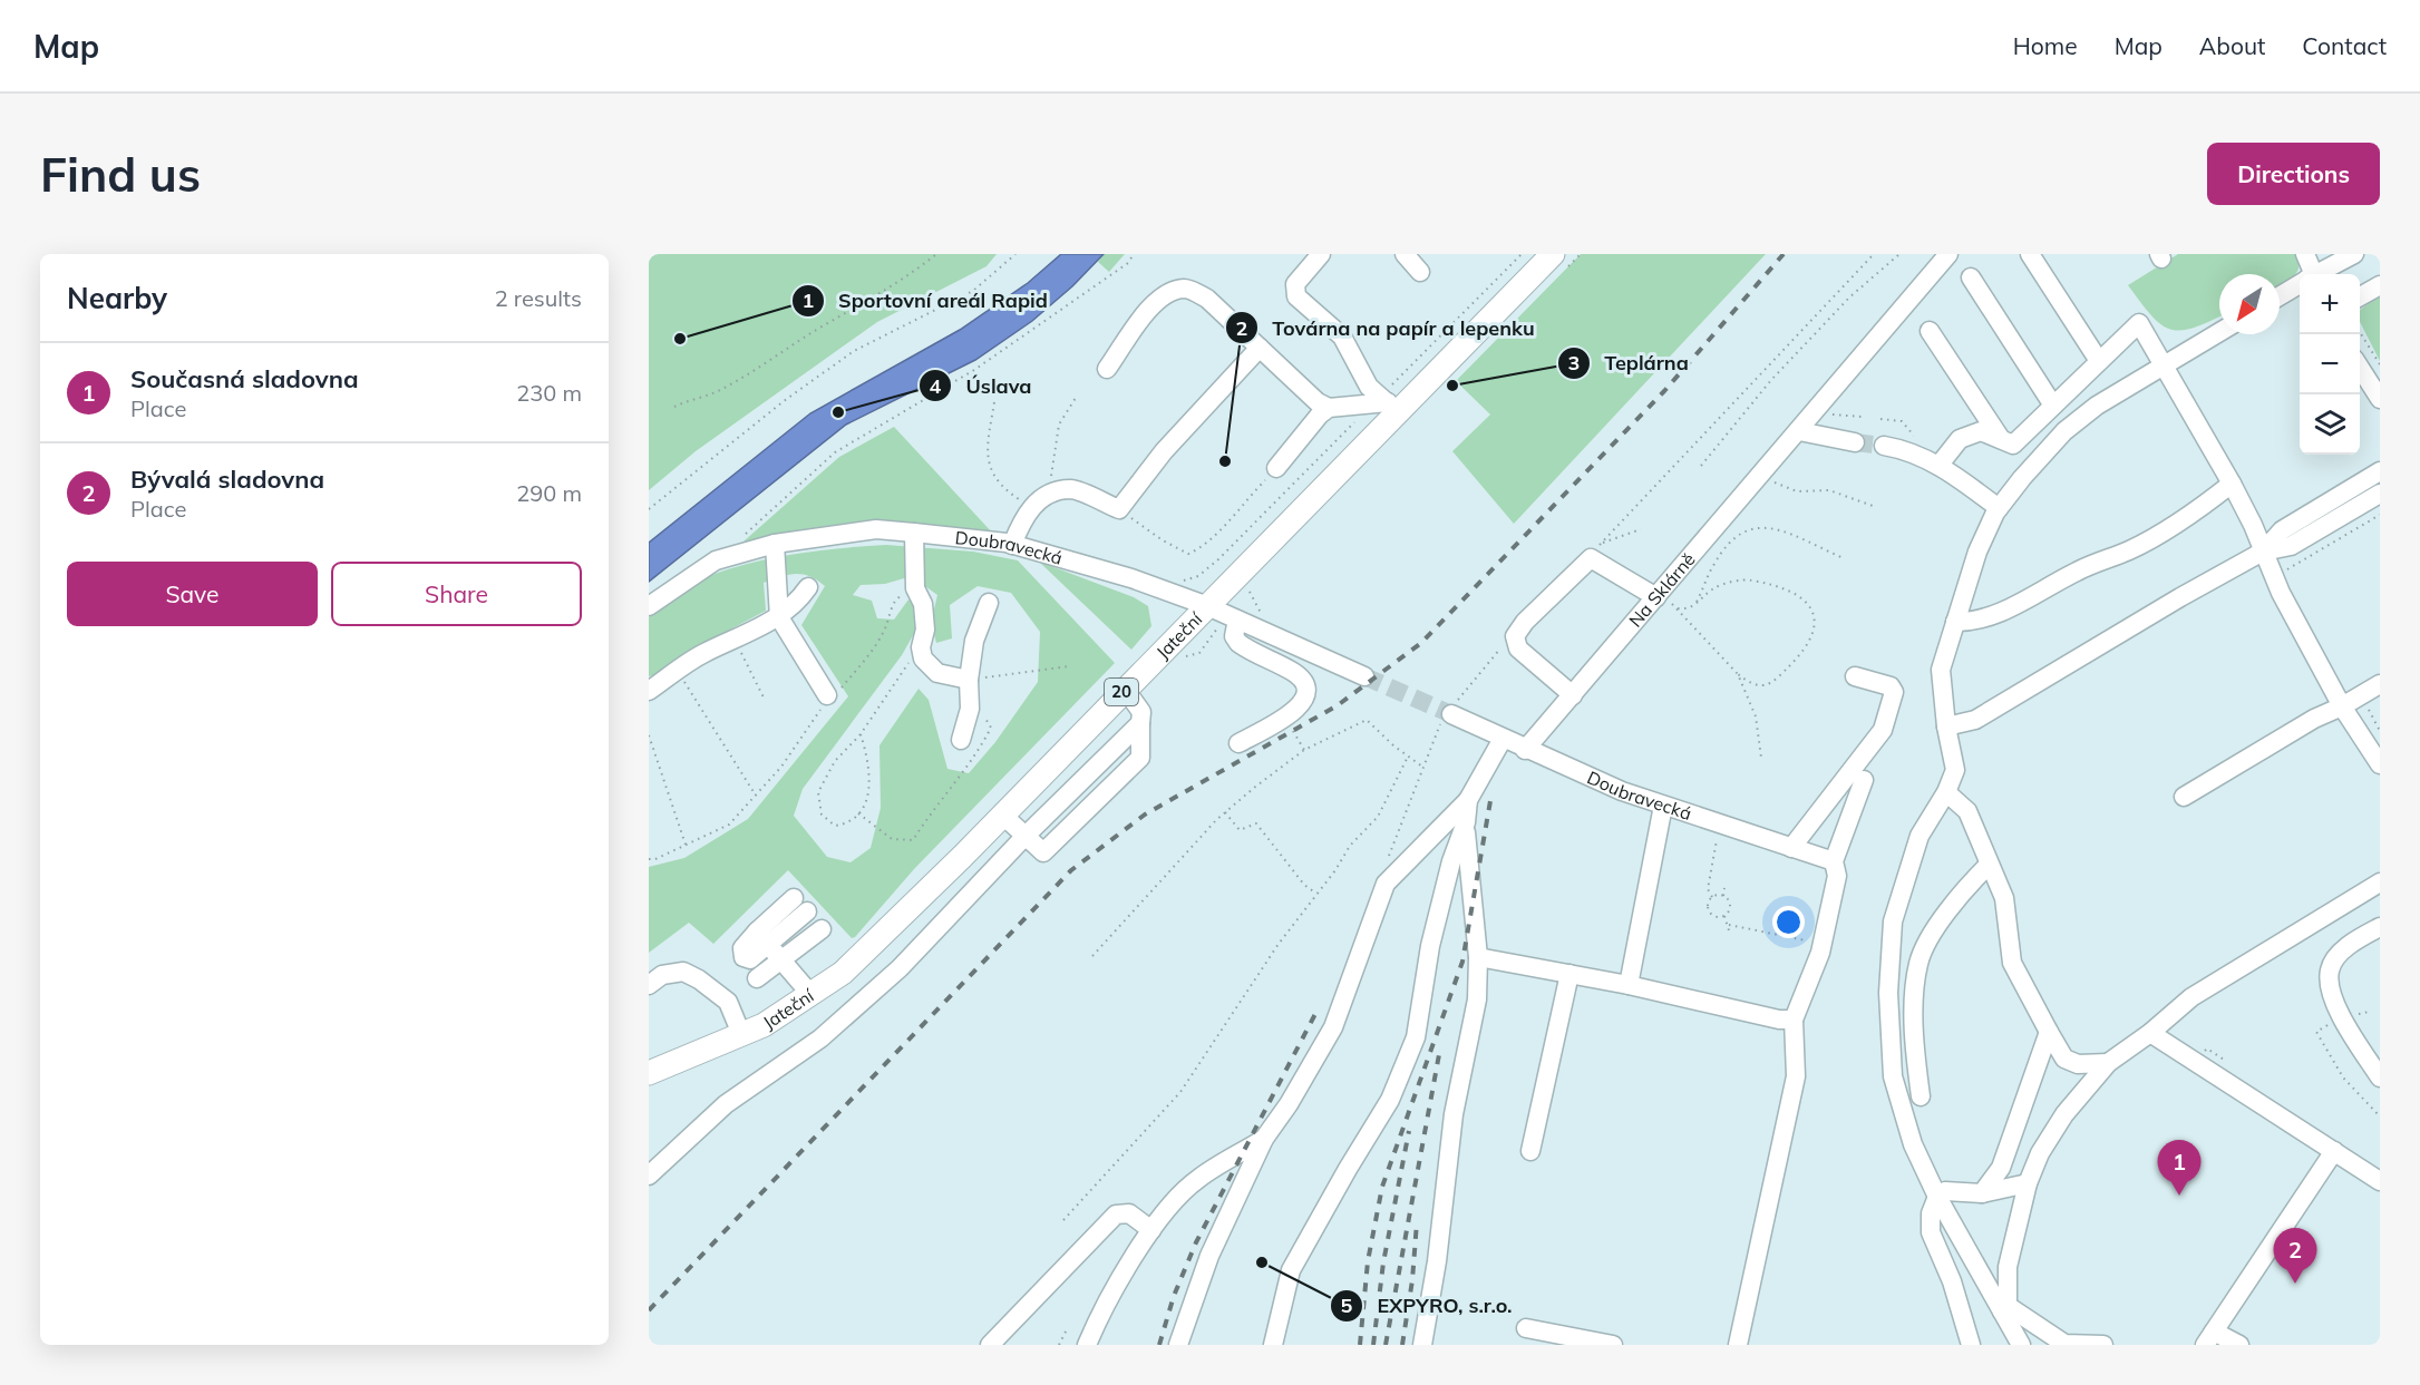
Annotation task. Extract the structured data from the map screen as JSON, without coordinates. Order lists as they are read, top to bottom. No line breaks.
{"streets":{"main road":["Jateční","20"],"street":["Doubravecká","Na Sklárně"]},"crossings":[["Doubravecká","Na Sklárně"],["Doubravecká","Jateční"]],"places":["Sportovní areál Rapid","Teplárna","Úslava","Továrna na papír a lepenku","EXPYRO, s.r.o."],"north":"bottom left","page":{"header":"Map","nav":["Home","Map","About","Contact"],"buttons":["Directions",["Save","Share"]],"title":"Find us","heading":["Nearby","2 results"],"map_buttons":["+","−"],"list":[{"mark":"1","name":"Současná sladovna","note":"Place","value":"230 m"},{"mark":"2","name":"Bývalá sladovna","note":"Place","value":"290 m"}],"pins":["1","2"]}}
